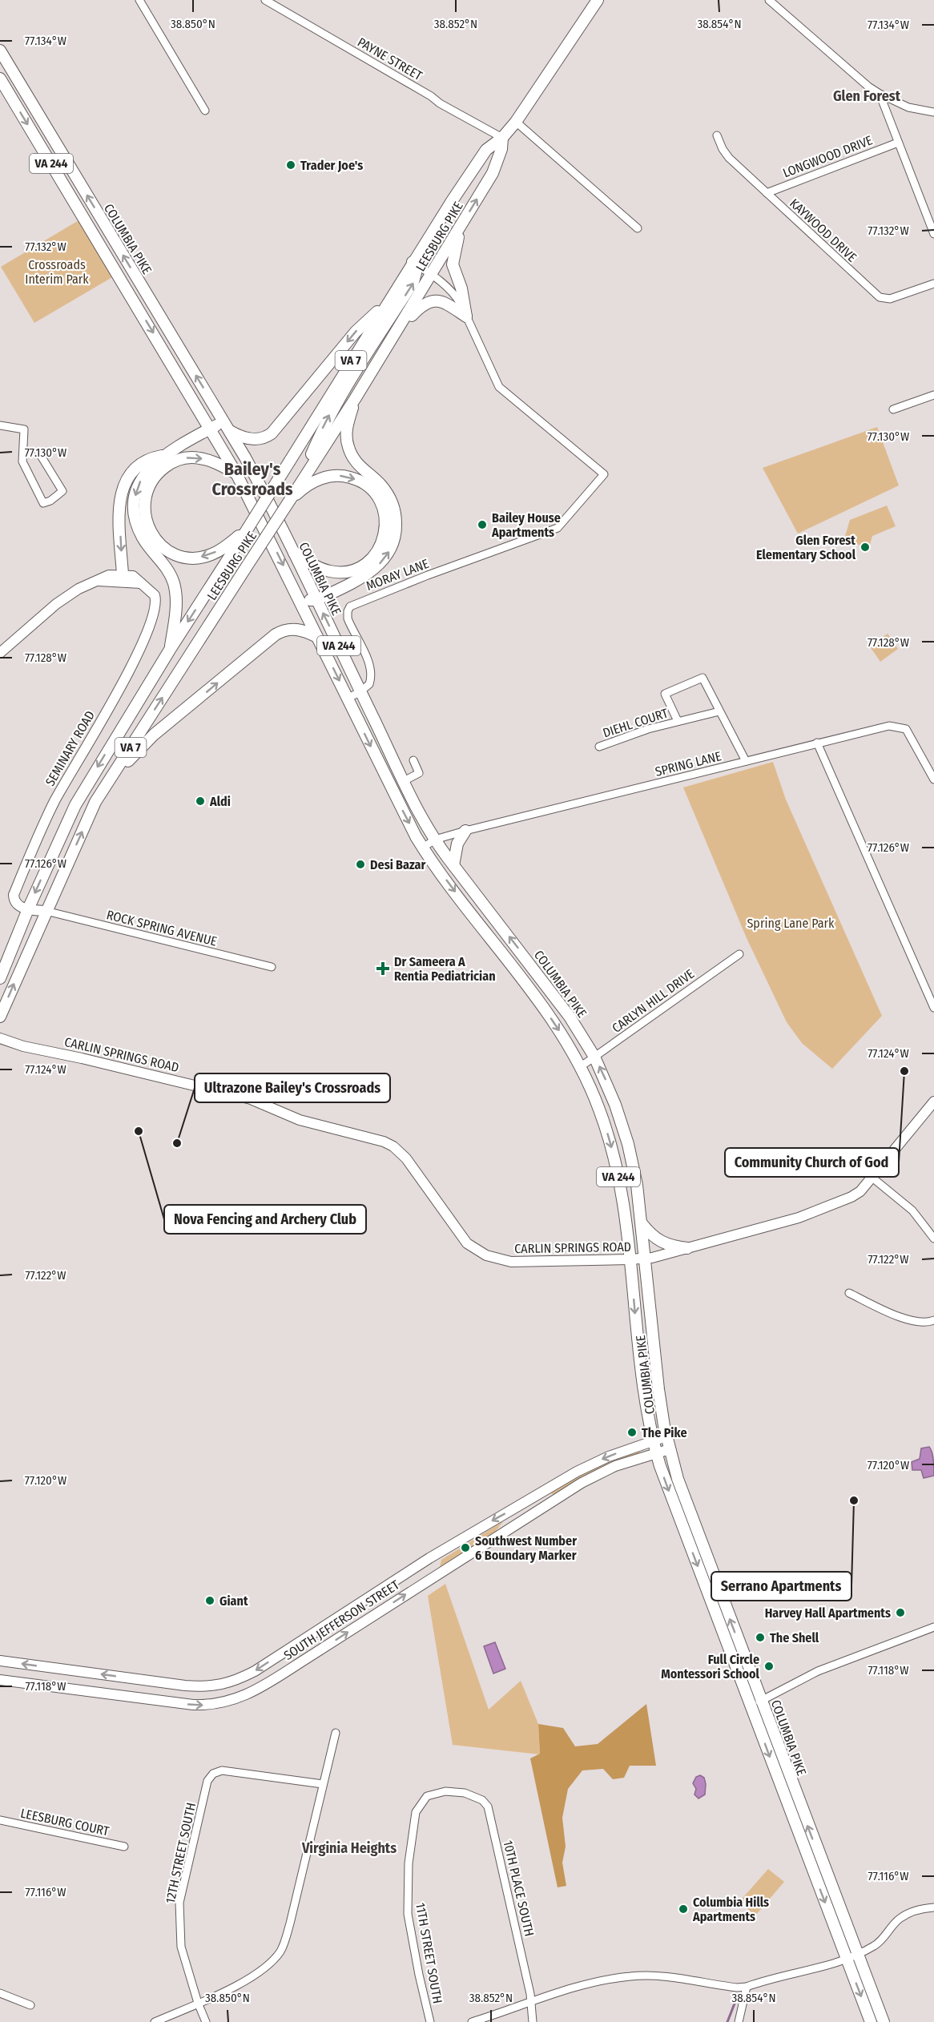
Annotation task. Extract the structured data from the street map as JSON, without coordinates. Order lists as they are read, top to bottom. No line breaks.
{"streets":{"main road":["VA 244","LEESBURG PIKE","COLUMBIA PIKE","VA 7"],"street":["PAYNE STREET","LONGWOOD DRIVE","KAYWOOD DRIVE","MORAY LANE","DIEHL COURT","SEMINARY ROAD","SPRING LANE","ROCK SPRING AVENUE","CARLYN HILL DRIVE","CARLIN SPRINGS ROAD","SOUTH JEFFERSON STREET","LEESBURG COURT","12TH STREET SOUTH","10TH PLACE SOUTH","11TH STREET SOUTH"]},"crossings":[["PAYNE STREET","LEESBURG PIKE"],["LONGWOOD DRIVE","KAYWOOD DRIVE"],["LEESBURG PIKE","SEMINARY ROAD"],["LEESBURG PIKE","ROCK SPRING AVENUE"],["COLUMBIA PIKE","MORAY LANE"],["COLUMBIA PIKE","SPRING LANE"],["COLUMBIA PIKE","CARLYN HILL DRIVE"],["COLUMBIA PIKE","CARLIN SPRINGS ROAD"],["COLUMBIA PIKE","SOUTH JEFFERSON STREET"],["DIEHL COURT","SPRING LANE"],["10TH PLACE SOUTH","11TH STREET SOUTH"]],"districts":["Glen Forest","Bailey's Crossroads","Virginia Heights"],"parks":["Crossroads Interim Park","Spring Lane Park"],"places":{"other":["Trader Joe's","Bailey House Apartments","Glen Forest Elementary School","Aldi","Desi Bazar","Community Church of God","Nova Fencing and Archery Club","Ultrazone Bailey's Crossroads","The Pike","Serrano Apartments","Southwest Number 6 Boundary Marker","Giant","Harvey Hall Apartments","The Shell","Full Circle Montessori School","Columbia Hills Apartments"],"health":["Dr Sameera A Rentia Pediatrician"]},"coordinates":["38.850°N","38.852°N","38.854°N","77.134°W","77.132°W","77.130°W","77.128°W","77.126°W","77.124°W","77.122°W","77.120°W","77.118°W","77.116°W"]}
